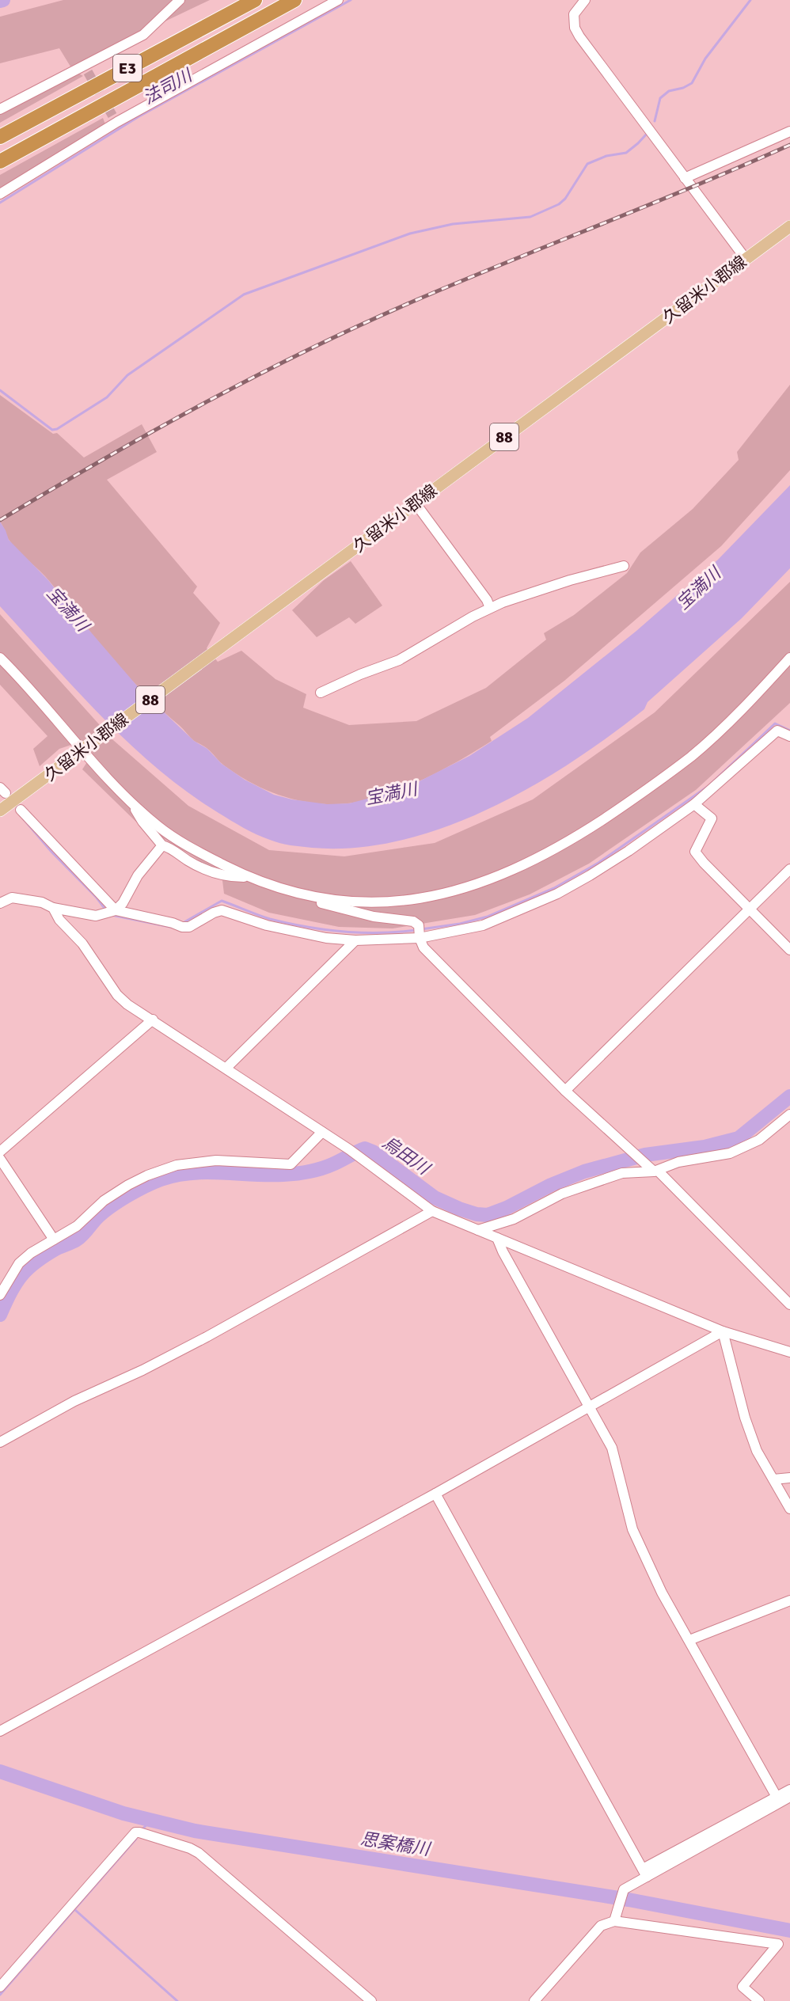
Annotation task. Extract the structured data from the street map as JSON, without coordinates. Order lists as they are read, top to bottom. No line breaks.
{"streets":{"highway":["E3"],"main road":["久留米小郡線","88"]},"water":["法司川","宝満川","烏田川","思案橋川"]}
